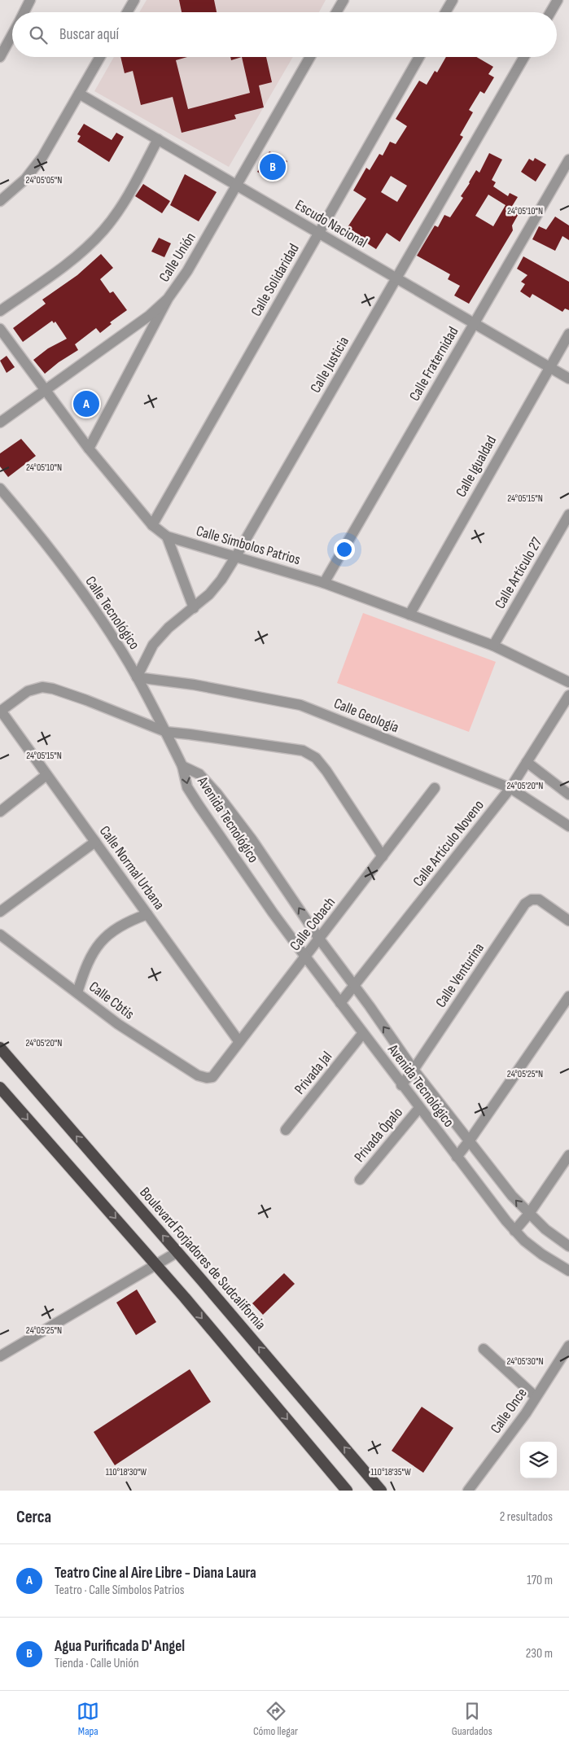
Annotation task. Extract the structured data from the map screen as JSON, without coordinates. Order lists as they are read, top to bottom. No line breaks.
{"streets":{"highway":["Boulevard Forjadores de Sudcalifornia"],"street":["Escudo Nacional","Calle Unión","Calle Solidaridad","Calle Fraternidad","Calle Justicia","Calle Igualdad","Calle Símbolos Patrios","Calle Artículo 27","Calle Tecnológico","Calle Geología","Avenida Tecnológico","Calle Artículo Noveno","Calle Normal Urbana","Calle Cobach","Calle Venturina","Calle Cbtis","Privada Jal","Privada Ópalo","Calle Once"]},"crossings":[["Escudo Nacional","Calle Unión"],["Escudo Nacional","Calle Solidaridad"],["Escudo Nacional","Calle Fraternidad"],["Escudo Nacional","Calle Justicia"],["Escudo Nacional","Calle Igualdad"],["Calle Unión","Calle Símbolos Patrios"],["Calle Solidaridad","Calle Símbolos Patrios"],["Calle Fraternidad","Calle Símbolos Patrios"],["Calle Justicia","Calle Símbolos Patrios"],["Calle Justicia","Calle Tecnológico"],["Calle Justicia","Calle Geología"],["Calle Igualdad","Calle Símbolos Patrios"],["Calle Símbolos Patrios","Calle Artículo 27"],["Calle Tecnológico","Calle Geología"],["Calle Tecnológico","Avenida Tecnológico"],["Calle Geología","Calle Artículo Noveno"],["Avenida Tecnológico","Calle Artículo Noveno"],["Avenida Tecnológico","Calle Cobach"],["Avenida Tecnológico","Calle Venturina"],["Avenida Tecnológico","Privada Jal"],["Avenida Tecnológico","Privada Ópalo"],["Calle Normal Urbana","Calle Cobach"],["Calle Cobach","Calle Cbtis"]],"page":{"search":"Buscar aquí","pins":["B","A"],"heading":["Cerca","2 resultados"],"list":[{"mark":"A","name":"Teatro Cine al Aire Libre - Diana Laura","note":"Teatro · Calle Símbolos Patrios","value":"170 m"},{"mark":"B","name":"Agua Purificada D' Angel","note":"Tienda · Calle Unión","value":"230 m"}],"nav":["Mapa","Cómo llegar","Guardados"]},"coordinates":["24°05'05\"N","24°05'10\"N","24°05'15\"N","24°05'20\"N","24°05'25\"N","24°05'30\"N","110°18'30\"W","110°18'35\"W"]}
